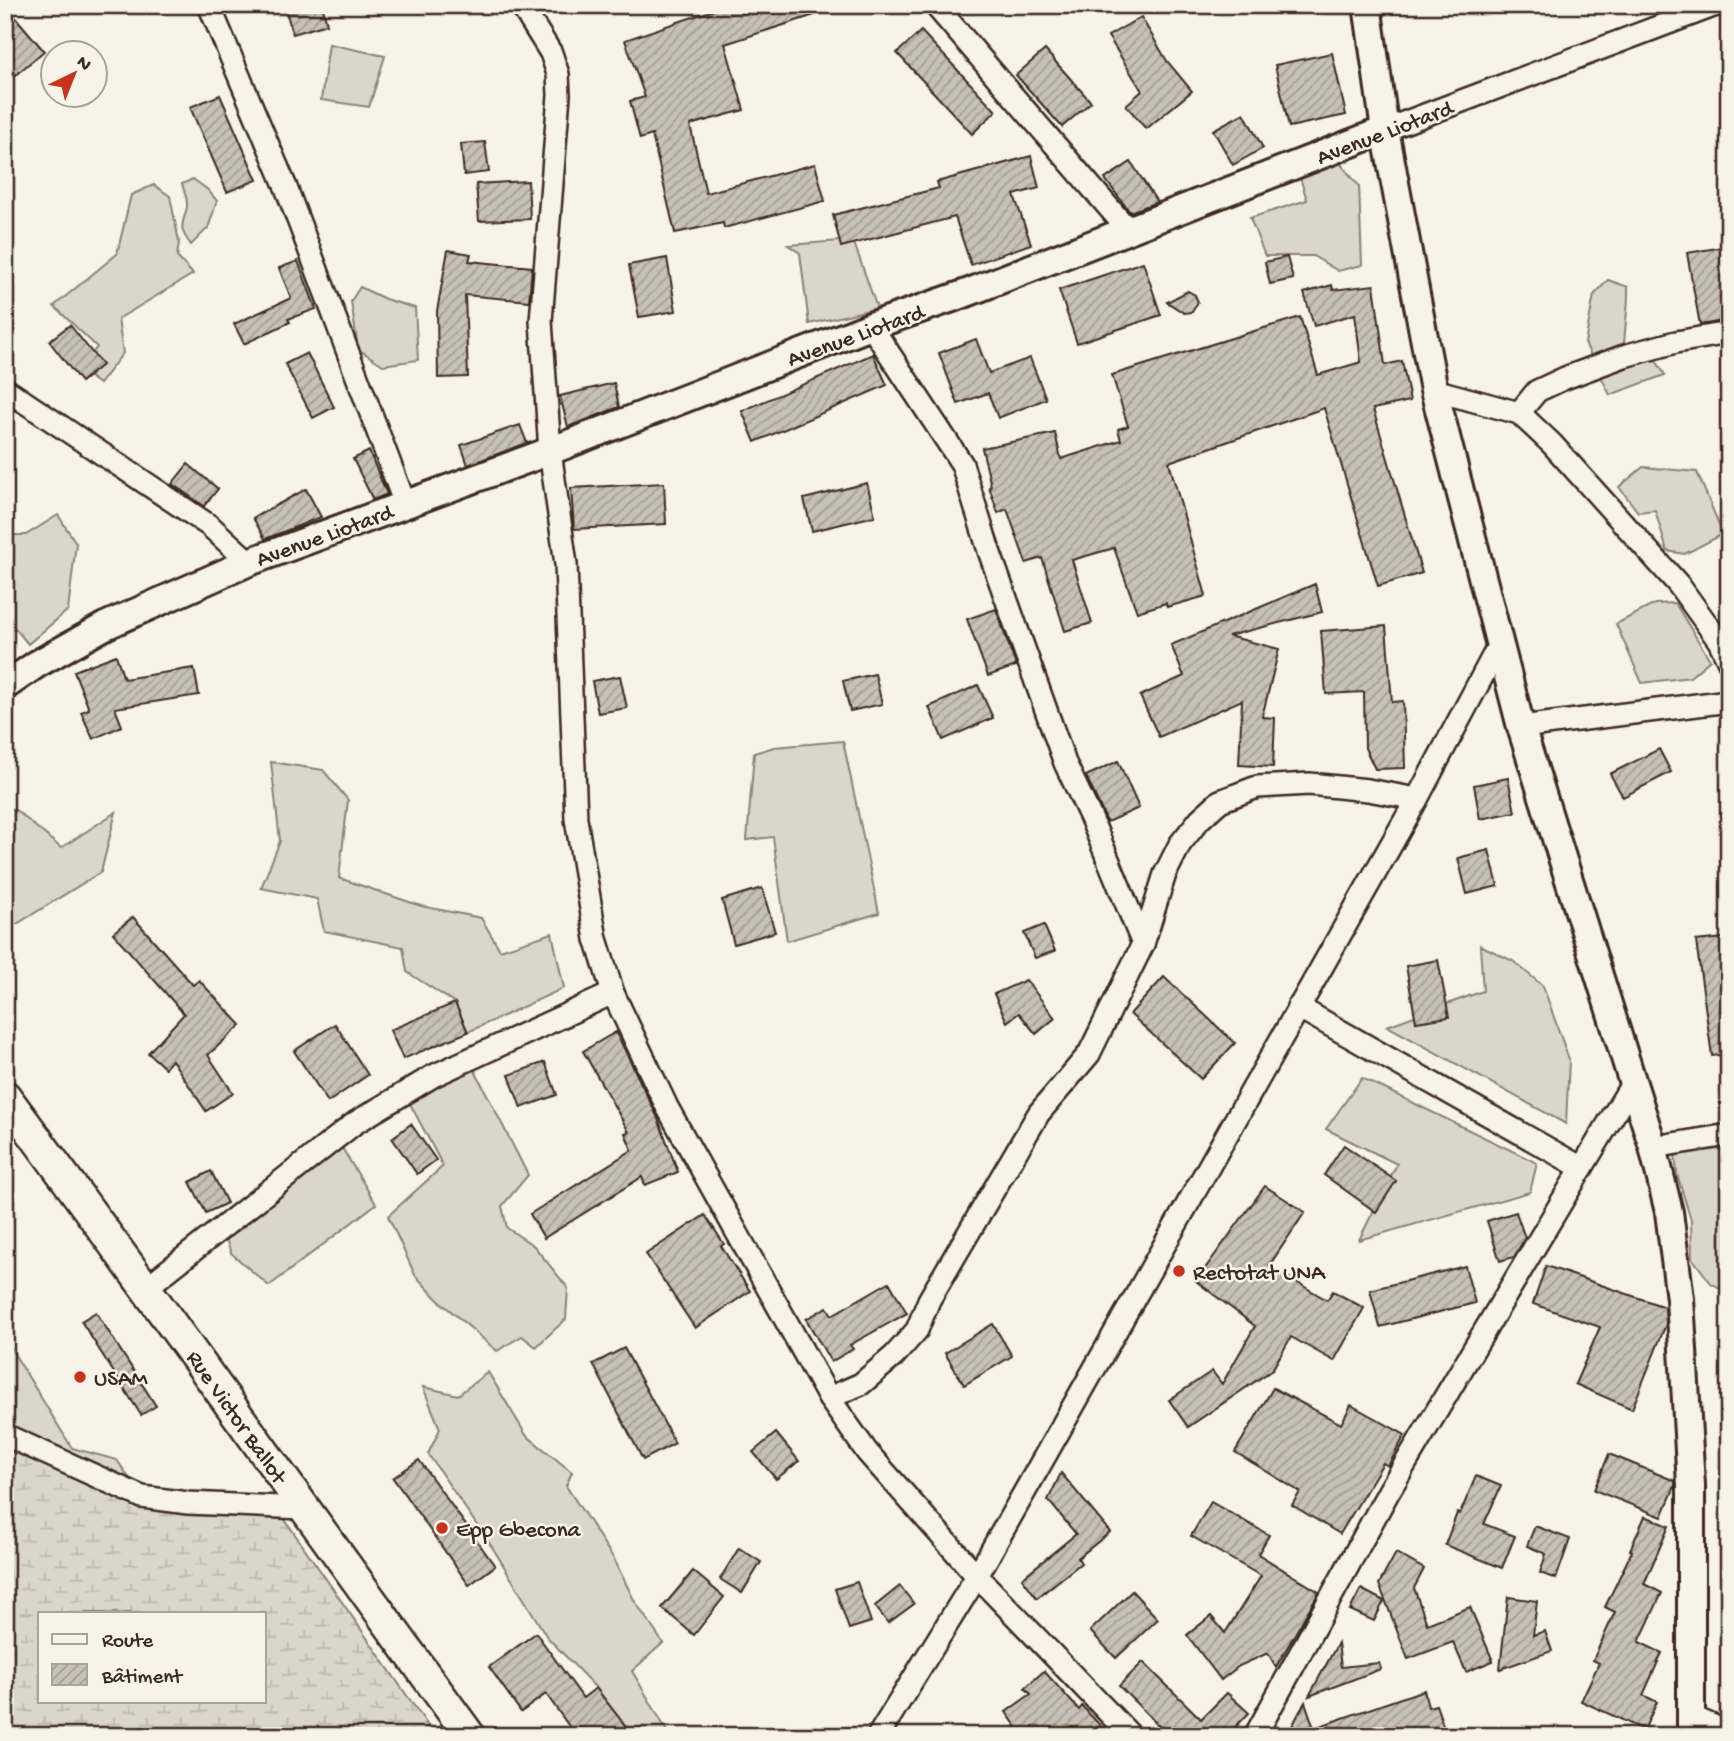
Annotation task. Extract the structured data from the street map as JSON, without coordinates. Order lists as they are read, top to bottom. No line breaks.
{"streets":{"main road":["Rue Victor Ballot"],"street":["Avenue Liotard"]},"places":["Rectotat UNA","USAM","Epp Gbecona"],"legend":["Route","Bâtiment"],"north":"top right"}
